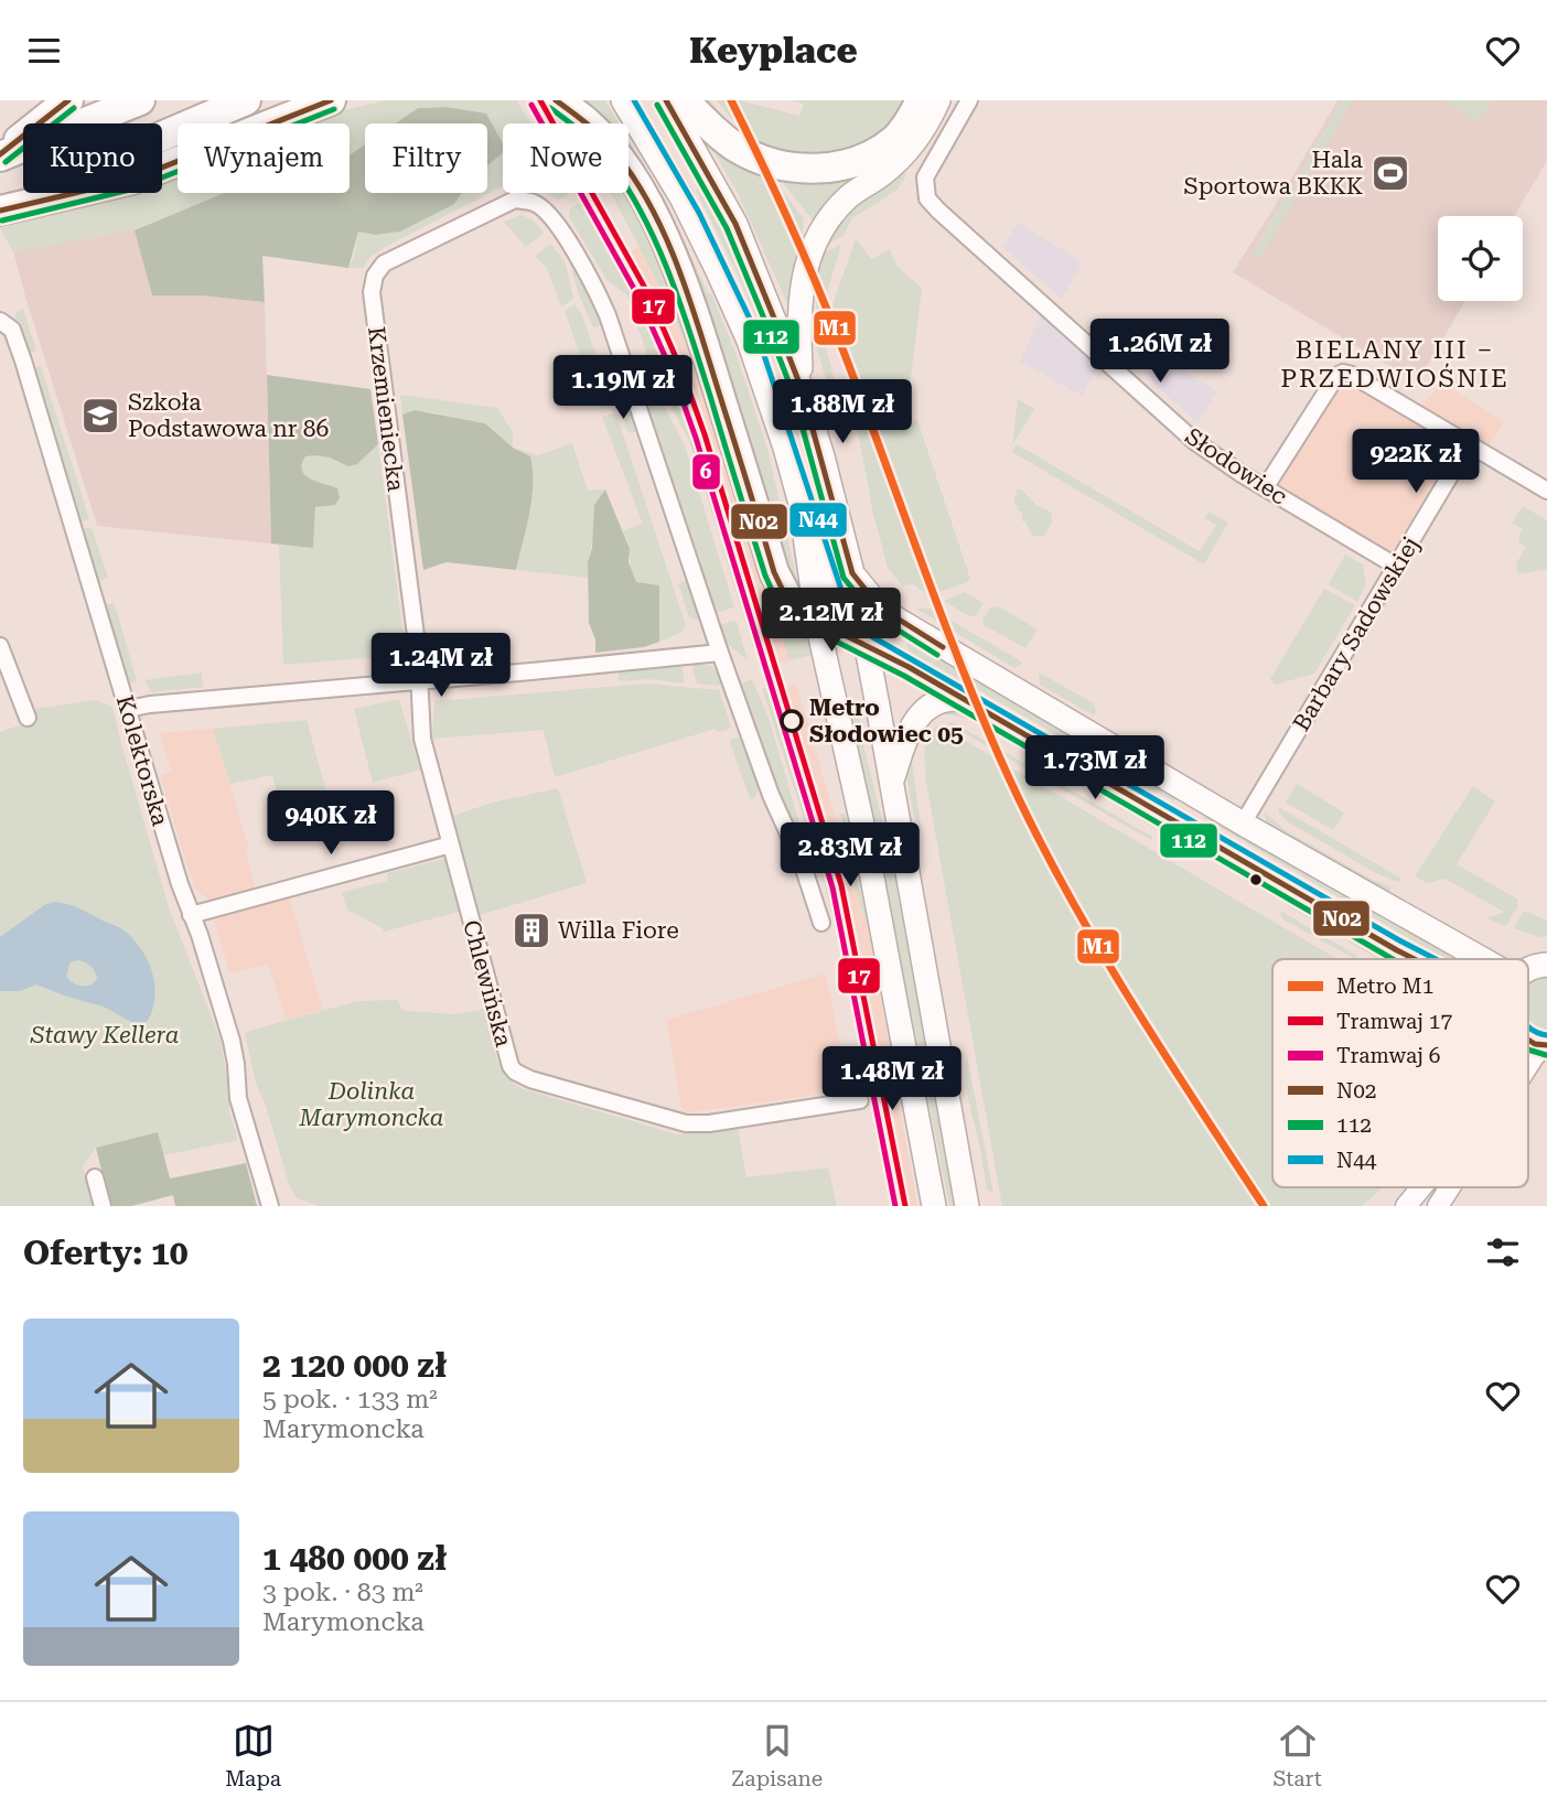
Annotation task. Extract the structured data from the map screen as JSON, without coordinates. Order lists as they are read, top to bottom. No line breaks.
{"streets":{"street":["Krzemieniecka","Słodowiec","Barbary Sadowskiej","Kolektorska","Chlewińska"]},"crossings":[["Krzemieniecka","Chlewińska"],["Słodowiec","Barbary Sadowskiej"]],"districts":["BIELANY III – PRZEDWIOŚNIE"],"parks":["Stawy Kellera","Dolinka Marymoncka"],"places":{"sports":["Hala Sportowa BKKK"],"school or university":["Szkoła Podstawowa nr 86"],"other":["Metro Słodowiec 05"],"building":["Willa Fiore"]},"lines":["metro line M1","tram line 17","transit line N02","transit line N44","tram line 6","transit line 112"],"legend":["Metro M1","Tramwaj 17","Tramwaj 6","N02","112","N44"],"page":{"header":"Keyplace","chip":["Kupno","Wynajem","Filtry","Nowe"],"price":["1.26M zł","1.19M zł","1.88M zł","922K zł","2.12M zł","1.24M zł","1.73M zł","940K zł","2.83M zł","1.48M zł"],"heading":"Oferty: 10","list":[{"name":"2 120 000 zł","note":"5 pok. · 133 m² · Marymoncka"},{"name":"1 480 000 zł","note":"3 pok. · 83 m² · Marymoncka"}],"tabs":["Mapa","Zapisane","Start"]}}
